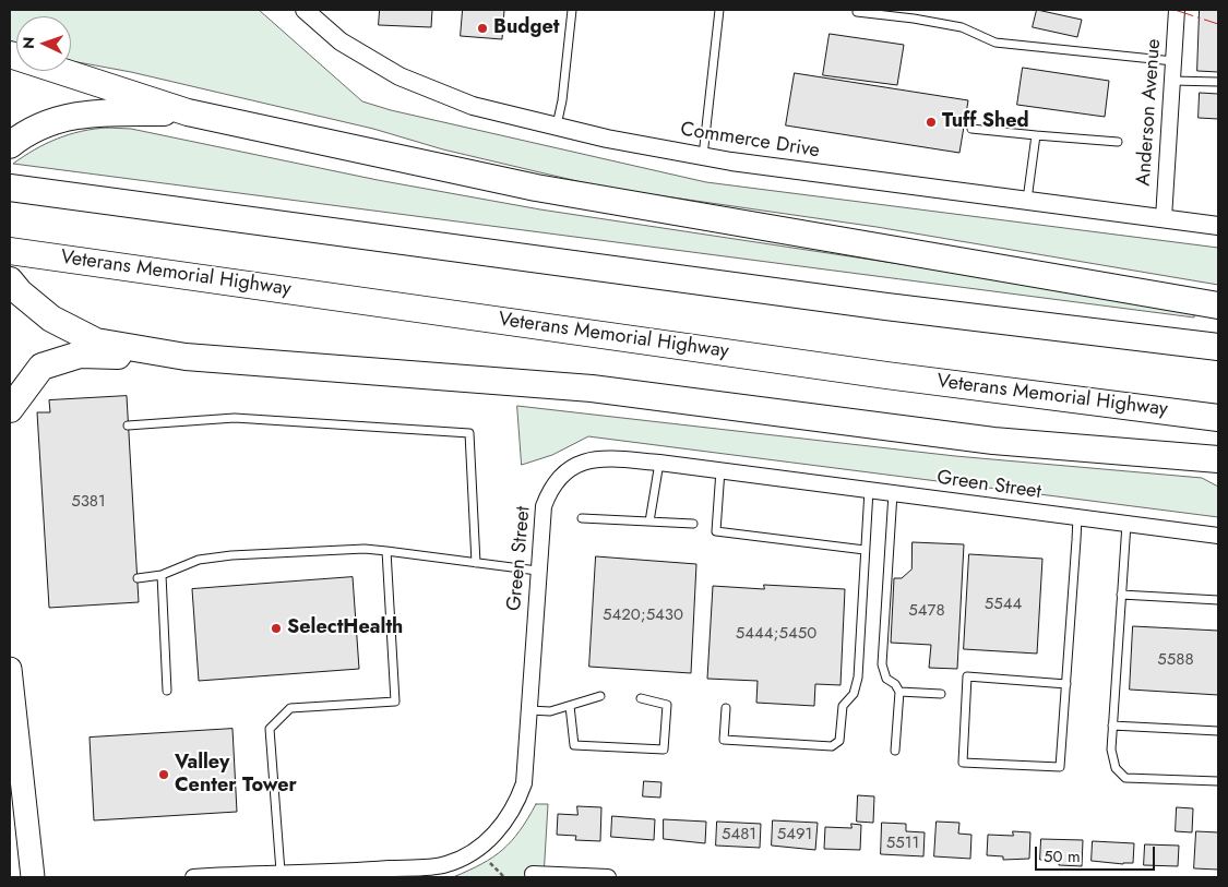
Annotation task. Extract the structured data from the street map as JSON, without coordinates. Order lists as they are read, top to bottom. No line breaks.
{"streets":{"highway":["Veterans Memorial Highway"],"street":["Anderson Avenue","Commerce Drive","Green Street"]},"crossings":[["Anderson Avenue","Commerce Drive"]],"places":["Budget","Tuff Shed","SelectHealth","Valley Center Tower"],"house_numbers":["5381","5544","5478","5420;5430","5444;5450","5588","5481","5491","5511"],"scale_bar":"50 m","north":"left"}
